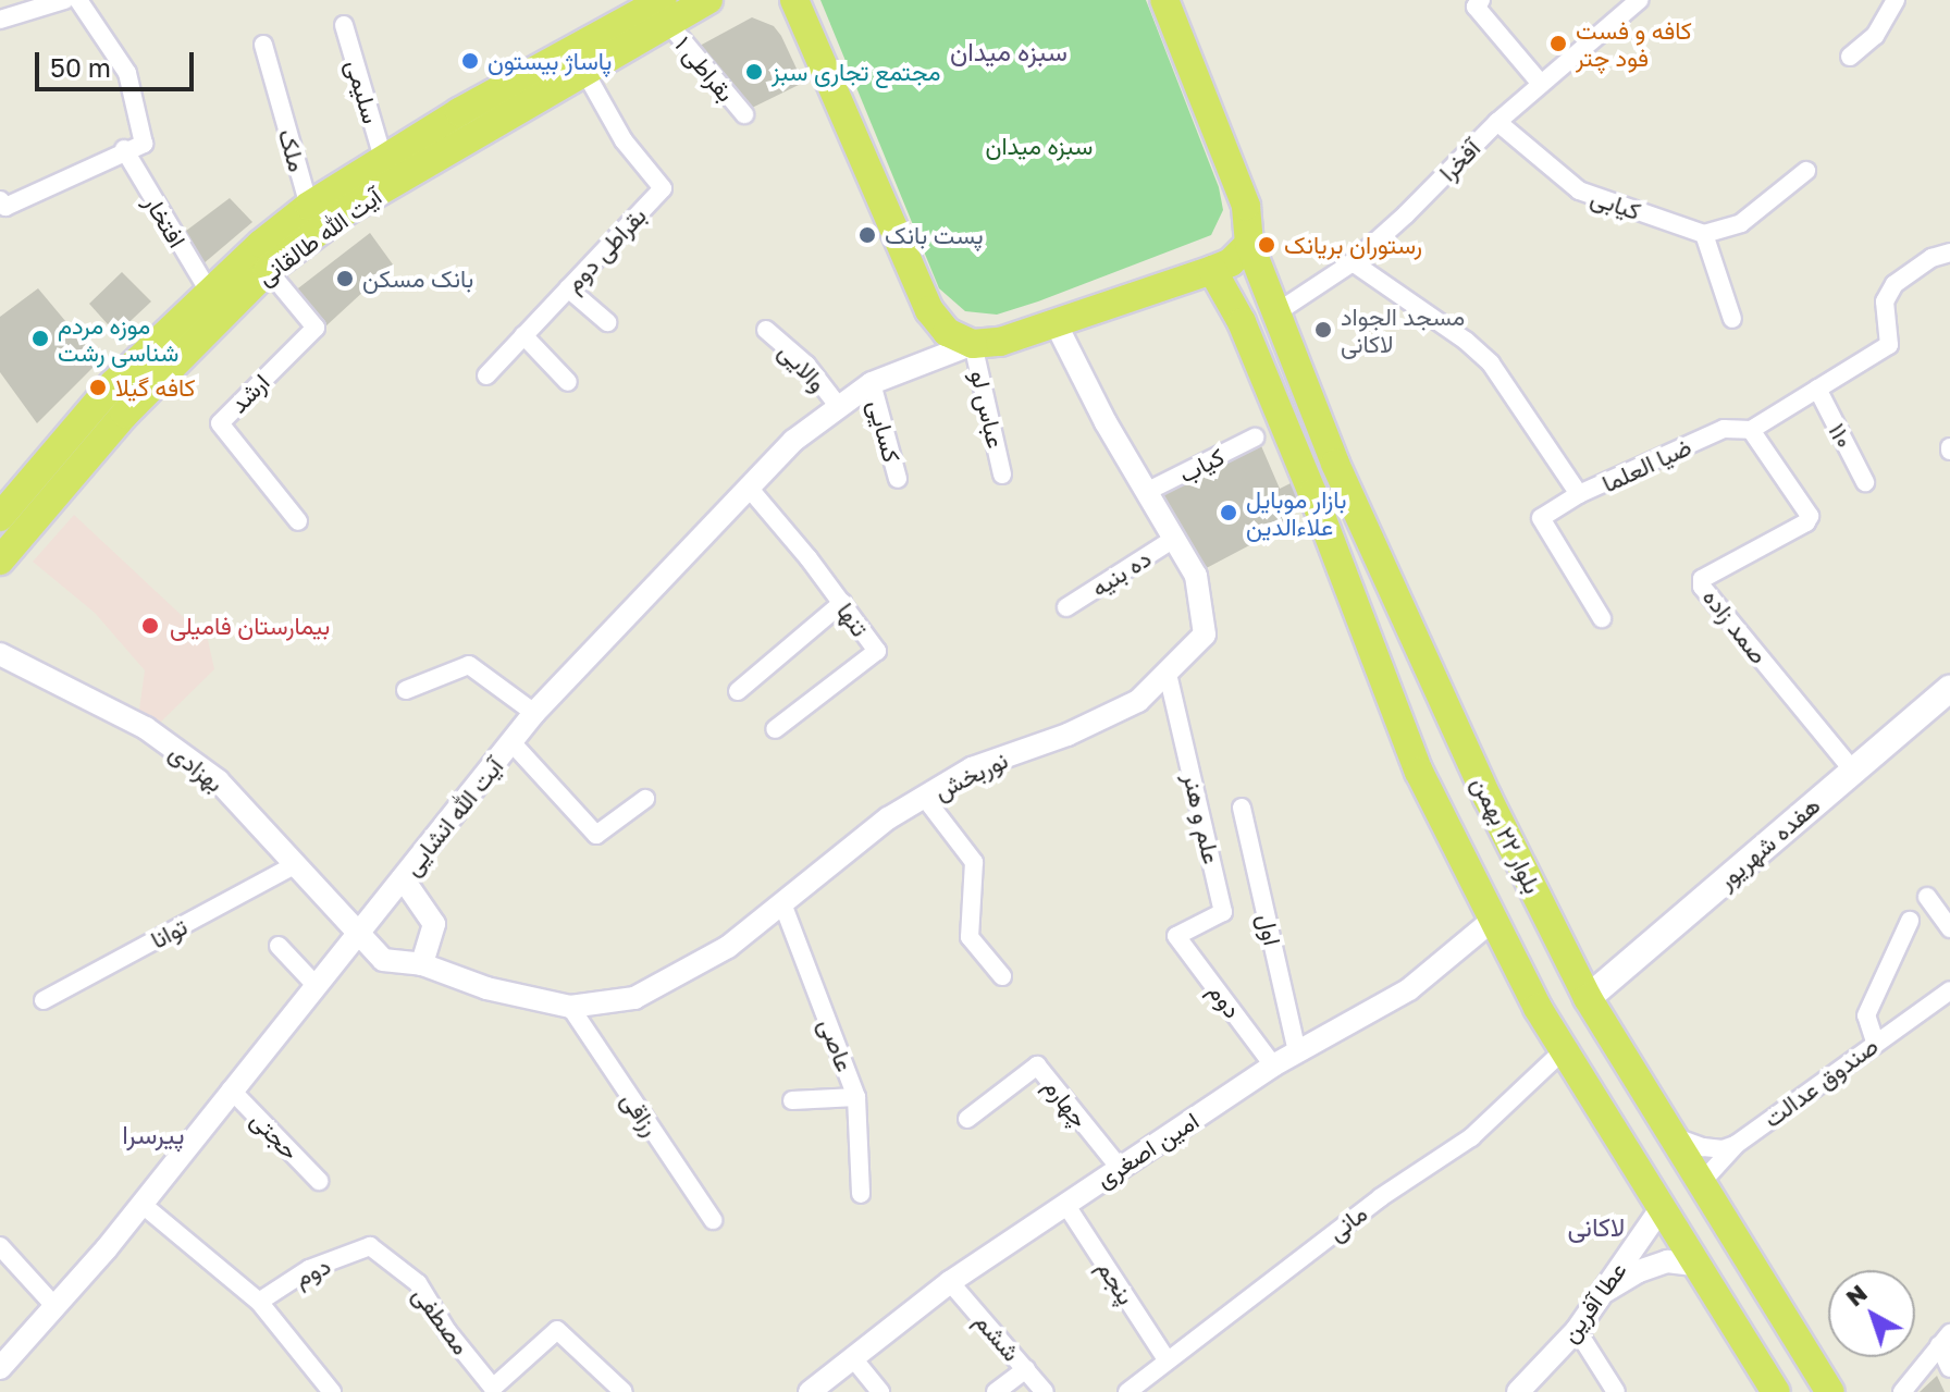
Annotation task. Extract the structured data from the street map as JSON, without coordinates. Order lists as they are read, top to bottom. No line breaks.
{"streets":{"main road":["آیت الله طالقانی","بلوار ۲۲ بهمن","هفده شهریور"],"street":["بقراطی ۱","سلیمی","ملک","آفخرا","کیابی","افتخار","بقراطی دوم","والایی","ارشد","عباس لو","کسایی","۱۱۰","کیاب","ضیا العلما","ده بنیه","تنها","صمد زاده","بهزادی","نوربخش","آیت الله انشایی","علم و هنر","اول","توانا","دوم","عاصی","صندوق عدالت","چهارم","رزاقی","حجتی","امین اصغری","مانی","پنجم","عطا آفرین","مصطفی","ششم"]},"crossings":[["بقراطی ۱","آیت الله طالقانی"],["سلیمی","آیت الله طالقانی"],["ملک","آیت الله طالقانی"],["آفخرا","کیابی"],["آفخرا","ضیا العلما"],["آفخرا","بلوار ۲۲ بهمن"],["افتخار","آیت الله طالقانی"],["آیت الله طالقانی","بقراطی دوم"],["آیت الله طالقانی","ارشد"],["والایی","آیت الله انشایی"],["عباس لو","آیت الله انشایی"],["کسایی","آیت الله انشایی"],["۱۱۰","ضیا العلما"],["کیاب","نوربخش"],["ضیا العلما","صمد زاده"],["ده بنیه","نوربخش"],["تنها","آیت الله انشایی"],["صمد زاده","هفده شهریور"],["بهزادی","نوربخش"],["بهزادی","آیت الله انشایی"],["بهزادی","توانا"],["نوربخش","آیت الله انشایی"],["نوربخش","علم و هنر"],["نوربخش","عاصی"],["نوربخش","رزاقی"],["آیت الله انشایی","حجتی"],["علم و هنر","دوم"],["بلوار ۲۲ بهمن","هفده شهریور"],["بلوار ۲۲ بهمن","صندوق عدالت"],["بلوار ۲۲ بهمن","امین اصغری"],["بلوار ۲۲ بهمن","مانی"],["بلوار ۲۲ بهمن","عطا آفرین"],["اول","امین اصغری"],["دوم","امین اصغری"],["دوم","مصطفی"],["چهارم","امین اصغری"],["امین اصغری","پنجم"],["امین اصغری","ششم"],["مانی","پنجم"]],"districts":["سبزه میدان","پیرسرا","لاکانی"],"parks":["سبزه میدان"],"places":["کافه و فست فود چتر","پاساژ بیستون","مجتمع تجاری سبز","پست بانک","رستوران بریانک","بانک مسکن","مسجد الجواد لاکانی","موزه مردم شناسی رشت","کافه گیلا","بازار موبایل علاءالدین","بیمارستان فامیلی"],"scale_bar":"50 m","north":"top left"}
